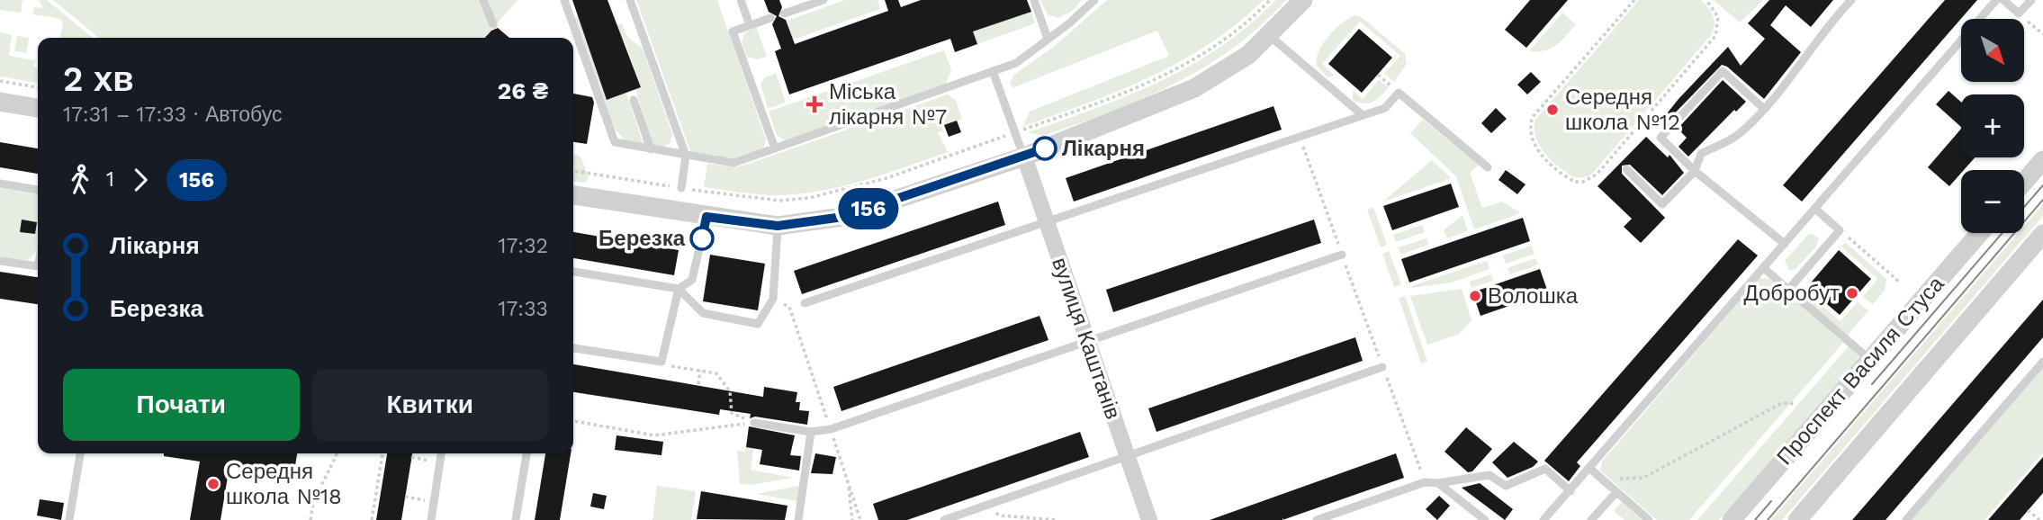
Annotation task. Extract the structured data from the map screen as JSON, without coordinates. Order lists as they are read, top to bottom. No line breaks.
{"streets":{"street":["вулиця Каштанів","Проспект Василя Стуса"]},"places":{"health":["Міська лікарня №7"],"other":["Середня школа №12","Лікарня","Березка","Добробут","Волошка","Середня школа №18"]},"lines":["bus line 156"],"north":"bottom right","page":{"on_map":"156","map_buttons":["+","−"],"heading":["2 хв","17:31 – 17:33 · Автобус","26 ₴"],"legs":["1","156"],"list":[{"name":"Лікарня","value":"17:32"},{"name":"Березка","value":"17:33"}],"buttons":["Почати","Квитки"]}}
